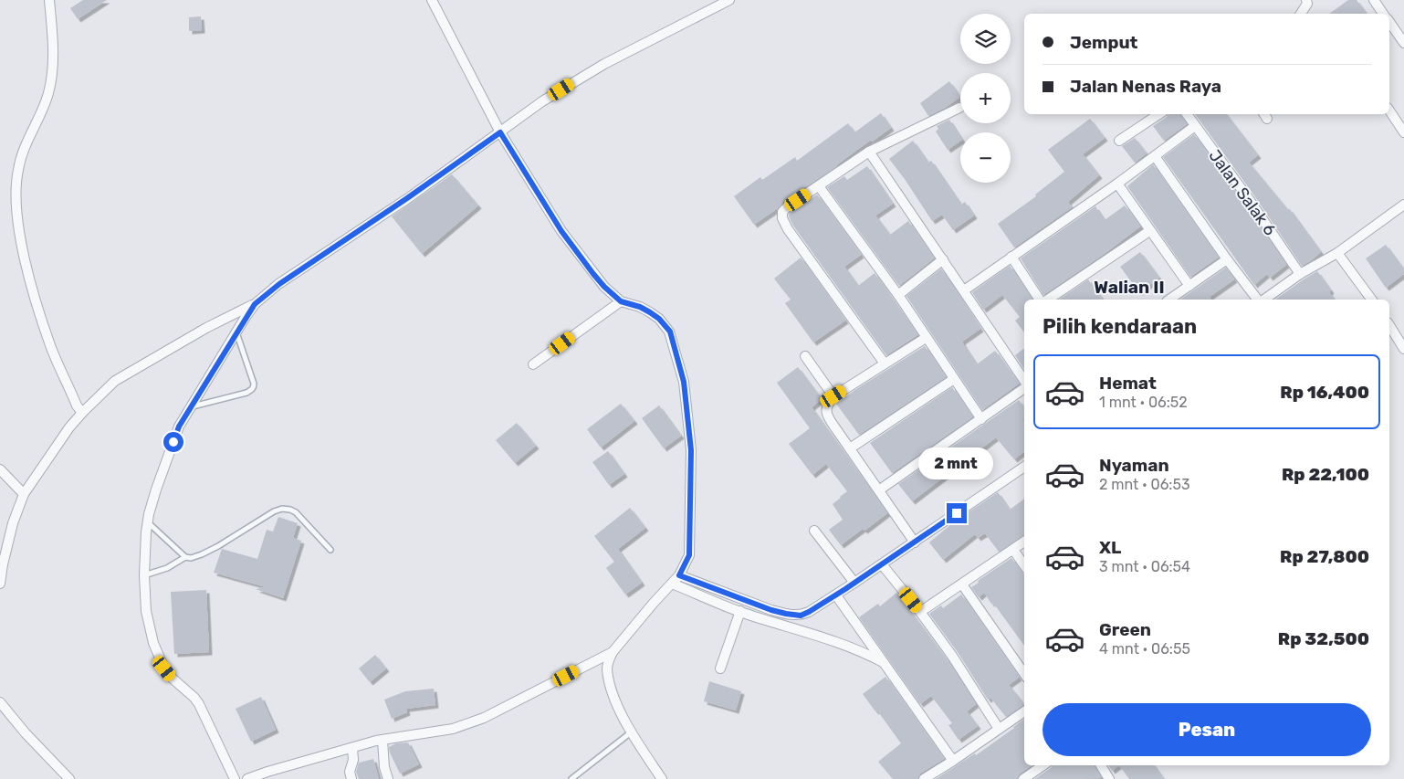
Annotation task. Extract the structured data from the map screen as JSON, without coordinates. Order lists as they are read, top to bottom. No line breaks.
{"streets":{"street":["Jalan Salak 6"]},"districts":["Walian II"],"page":{"map_buttons":["+","−"],"banner":["Jemput","Jalan Nenas Raya"],"heading":"Pilih kendaraan","list":[{"name":"Hemat","note":"1 mnt · 06:52","value":"Rp 16,400"},{"name":"Nyaman","note":"2 mnt · 06:53","value":"Rp 22,100"},{"name":"XL","note":"3 mnt · 06:54","value":"Rp 27,800"},{"name":"Green","note":"4 mnt · 06:55","value":"Rp 32,500"}],"bubble":"2 mnt","buttons":"Pesan"}}
